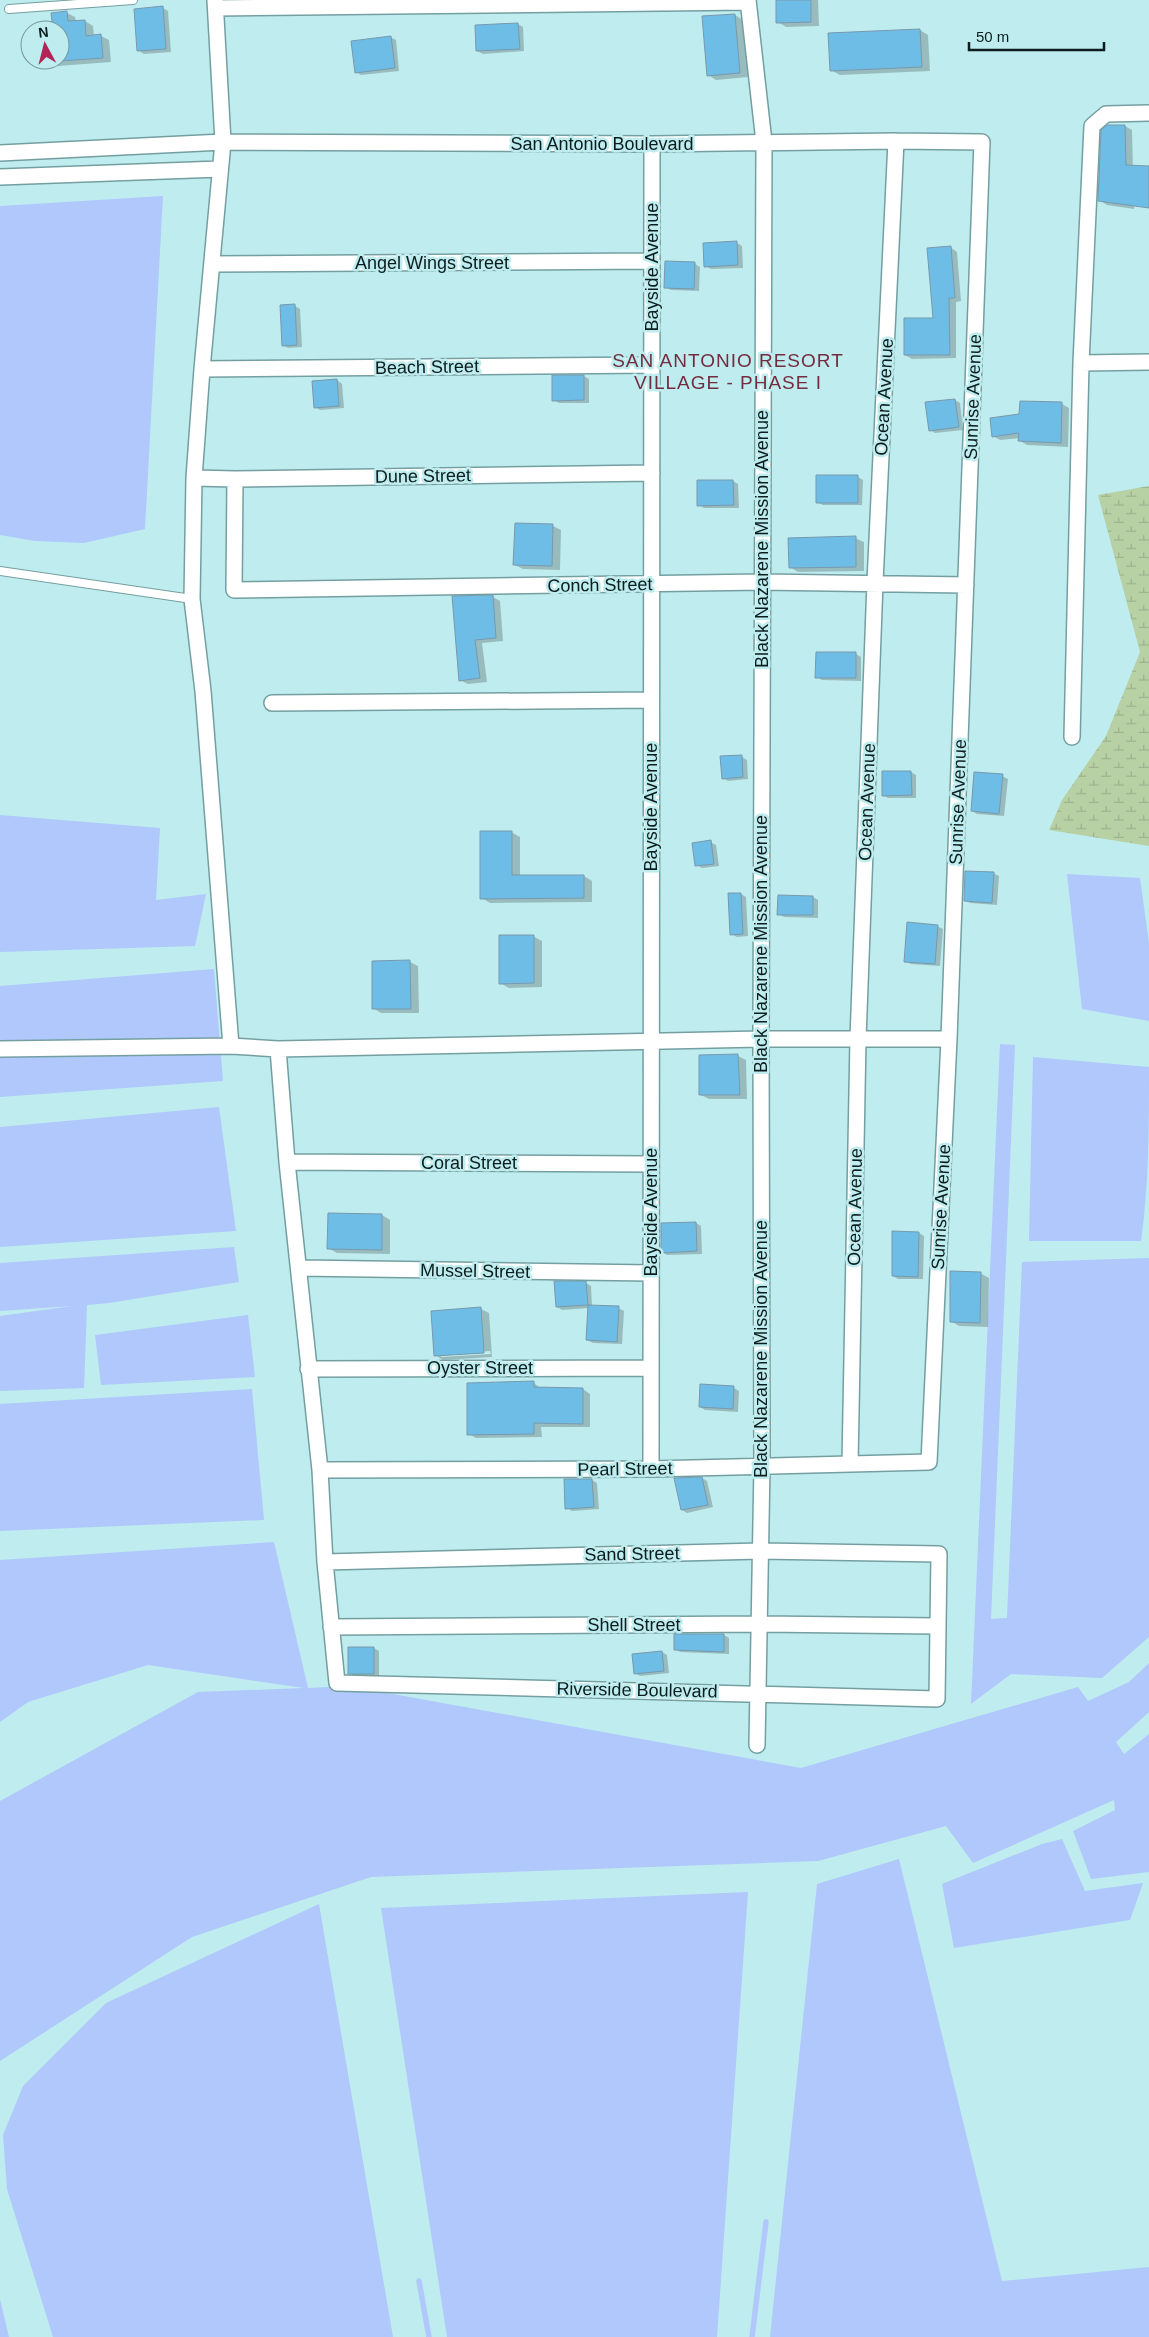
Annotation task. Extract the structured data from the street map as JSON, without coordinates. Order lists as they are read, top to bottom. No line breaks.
{"streets":{"street":["San Antonio Boulevard","Angel Wings Street","Bayside Avenue","Beach Street","Ocean Avenue","Sunrise Avenue","Dune Street","Black Nazarene Mission Avenue","Conch Street","Coral Street","Mussel Street","Oyster Street","Pearl Street","Sand Street","Shell Street","Riverside Boulevard"]},"crossings":[["San Antonio Boulevard","Bayside Avenue"],["San Antonio Boulevard","Ocean Avenue"],["San Antonio Boulevard","Sunrise Avenue"],["San Antonio Boulevard","Black Nazarene Mission Avenue"],["Angel Wings Street","Bayside Avenue"],["Bayside Avenue","Beach Street"],["Bayside Avenue","Dune Street"],["Bayside Avenue","Conch Street"],["Bayside Avenue","Coral Street"],["Bayside Avenue","Mussel Street"],["Bayside Avenue","Oyster Street"],["Bayside Avenue","Pearl Street"],["Ocean Avenue","Conch Street"],["Ocean Avenue","Pearl Street"],["Sunrise Avenue","Conch Street"],["Sunrise Avenue","Pearl Street"],["Dune Street","Conch Street"],["Black Nazarene Mission Avenue","Conch Street"],["Black Nazarene Mission Avenue","Pearl Street"],["Black Nazarene Mission Avenue","Sand Street"],["Black Nazarene Mission Avenue","Shell Street"],["Black Nazarene Mission Avenue","Riverside Boulevard"],["Sand Street","Shell Street"],["Sand Street","Riverside Boulevard"],["Shell Street","Riverside Boulevard"]],"districts":["SAN ANTONIO RESORT VILLAGE - PHASE I"],"scale_bar":"50 m","north":"top"}
